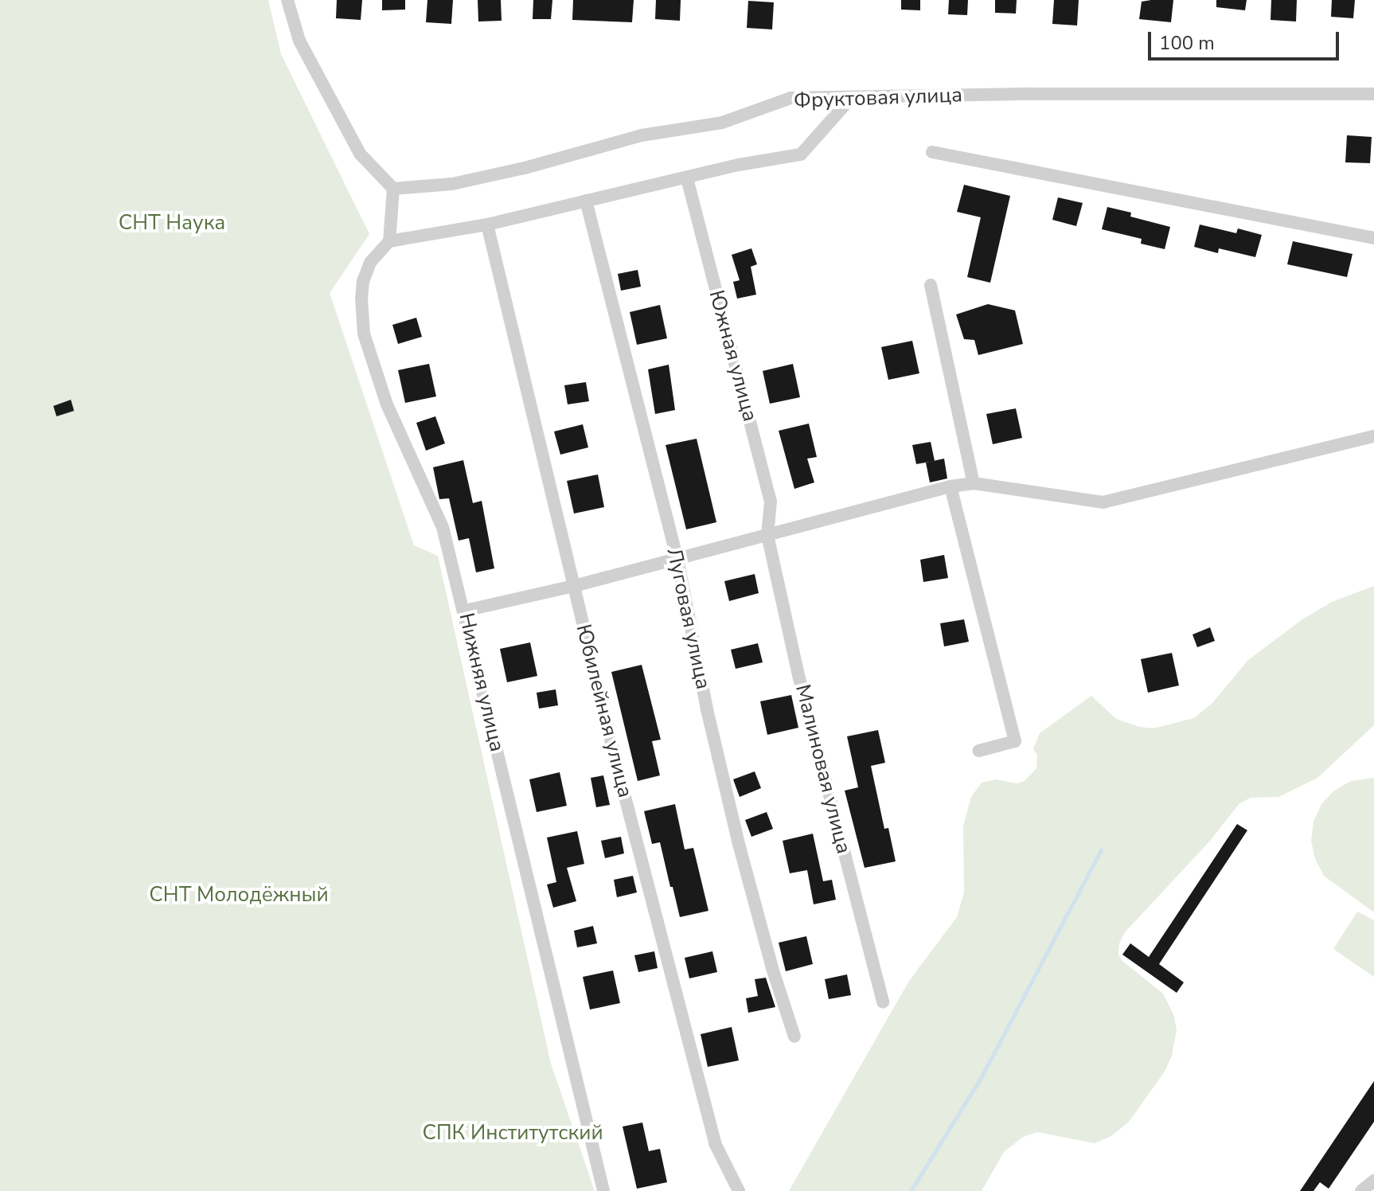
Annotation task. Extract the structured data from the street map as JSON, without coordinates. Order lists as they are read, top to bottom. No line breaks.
{"streets":{"street":["Фруктовая улица","Южная улица","Луговая улица","Нижняя улица","Юбилейная улица","Малиновая улица"]},"crossings":[["Южная улица","Малиновая улица"]],"parks":["СНТ Наука","СНТ Молодёжный","СПК Институтский"],"scale_bar":"100 m"}
